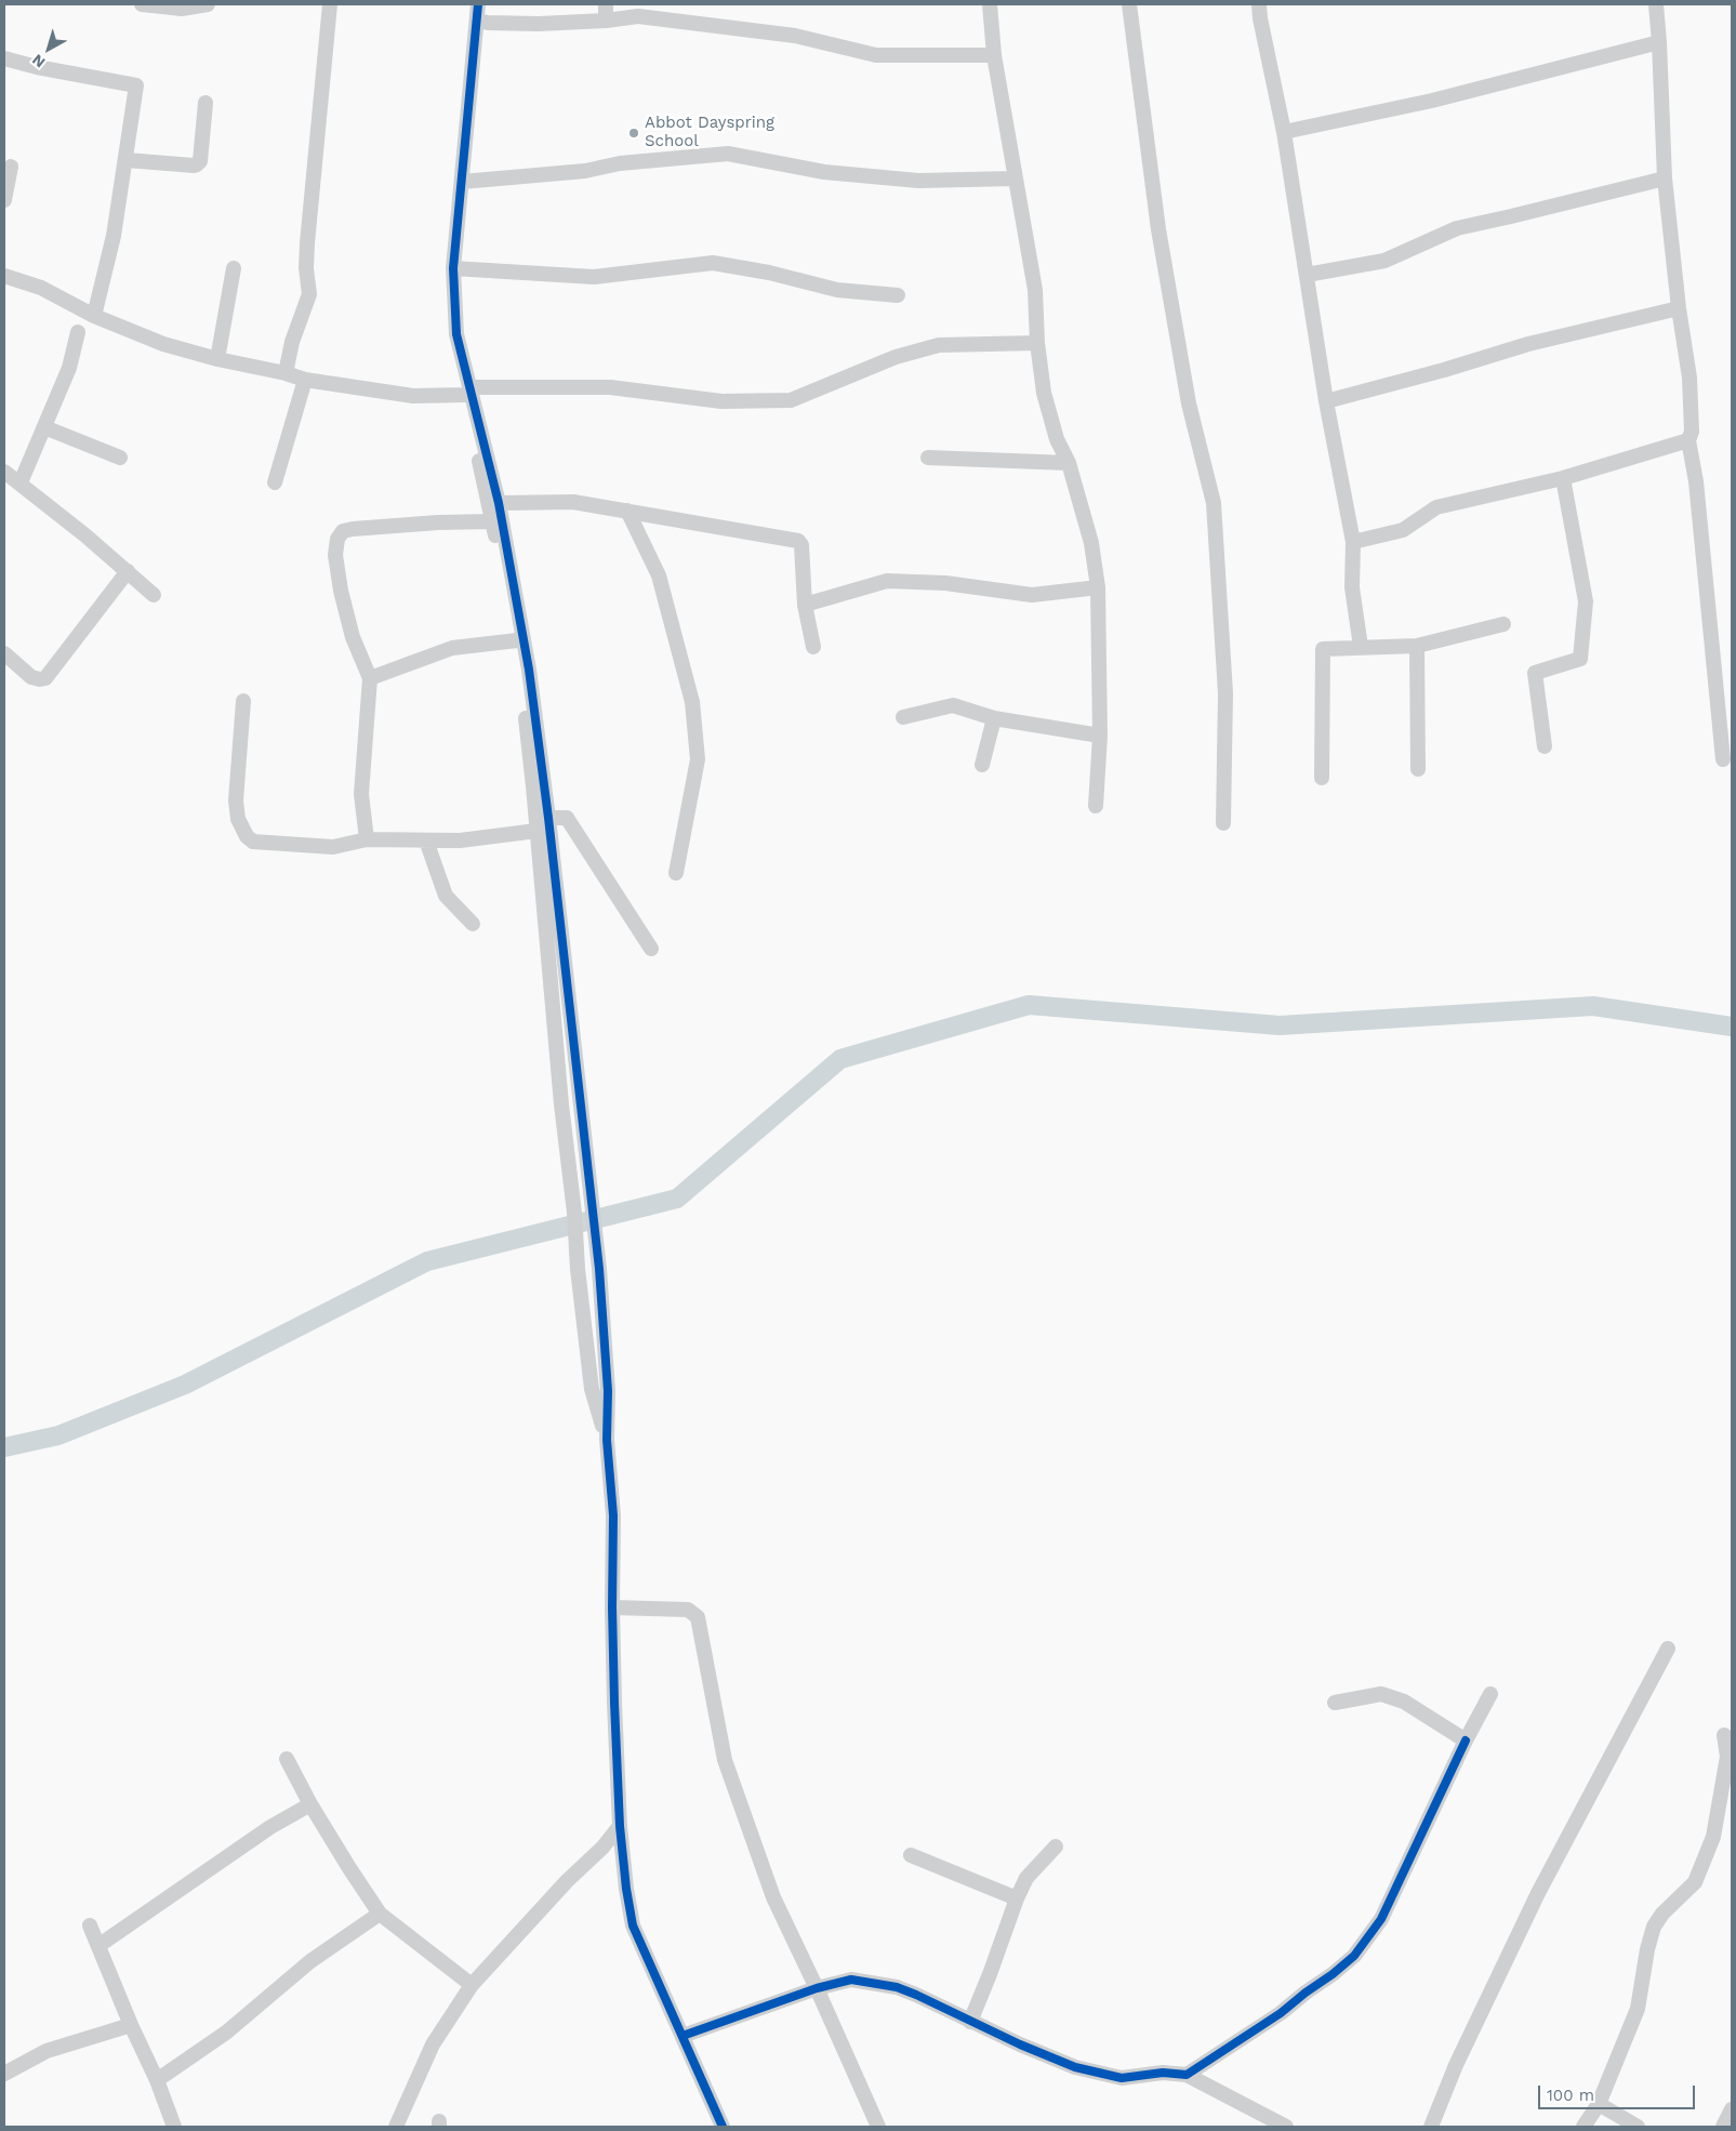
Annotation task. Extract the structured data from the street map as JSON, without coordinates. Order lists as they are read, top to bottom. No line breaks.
{"places":["Abbot Dayspring School"],"scale_bar":"100 m","north":"bottom left"}
